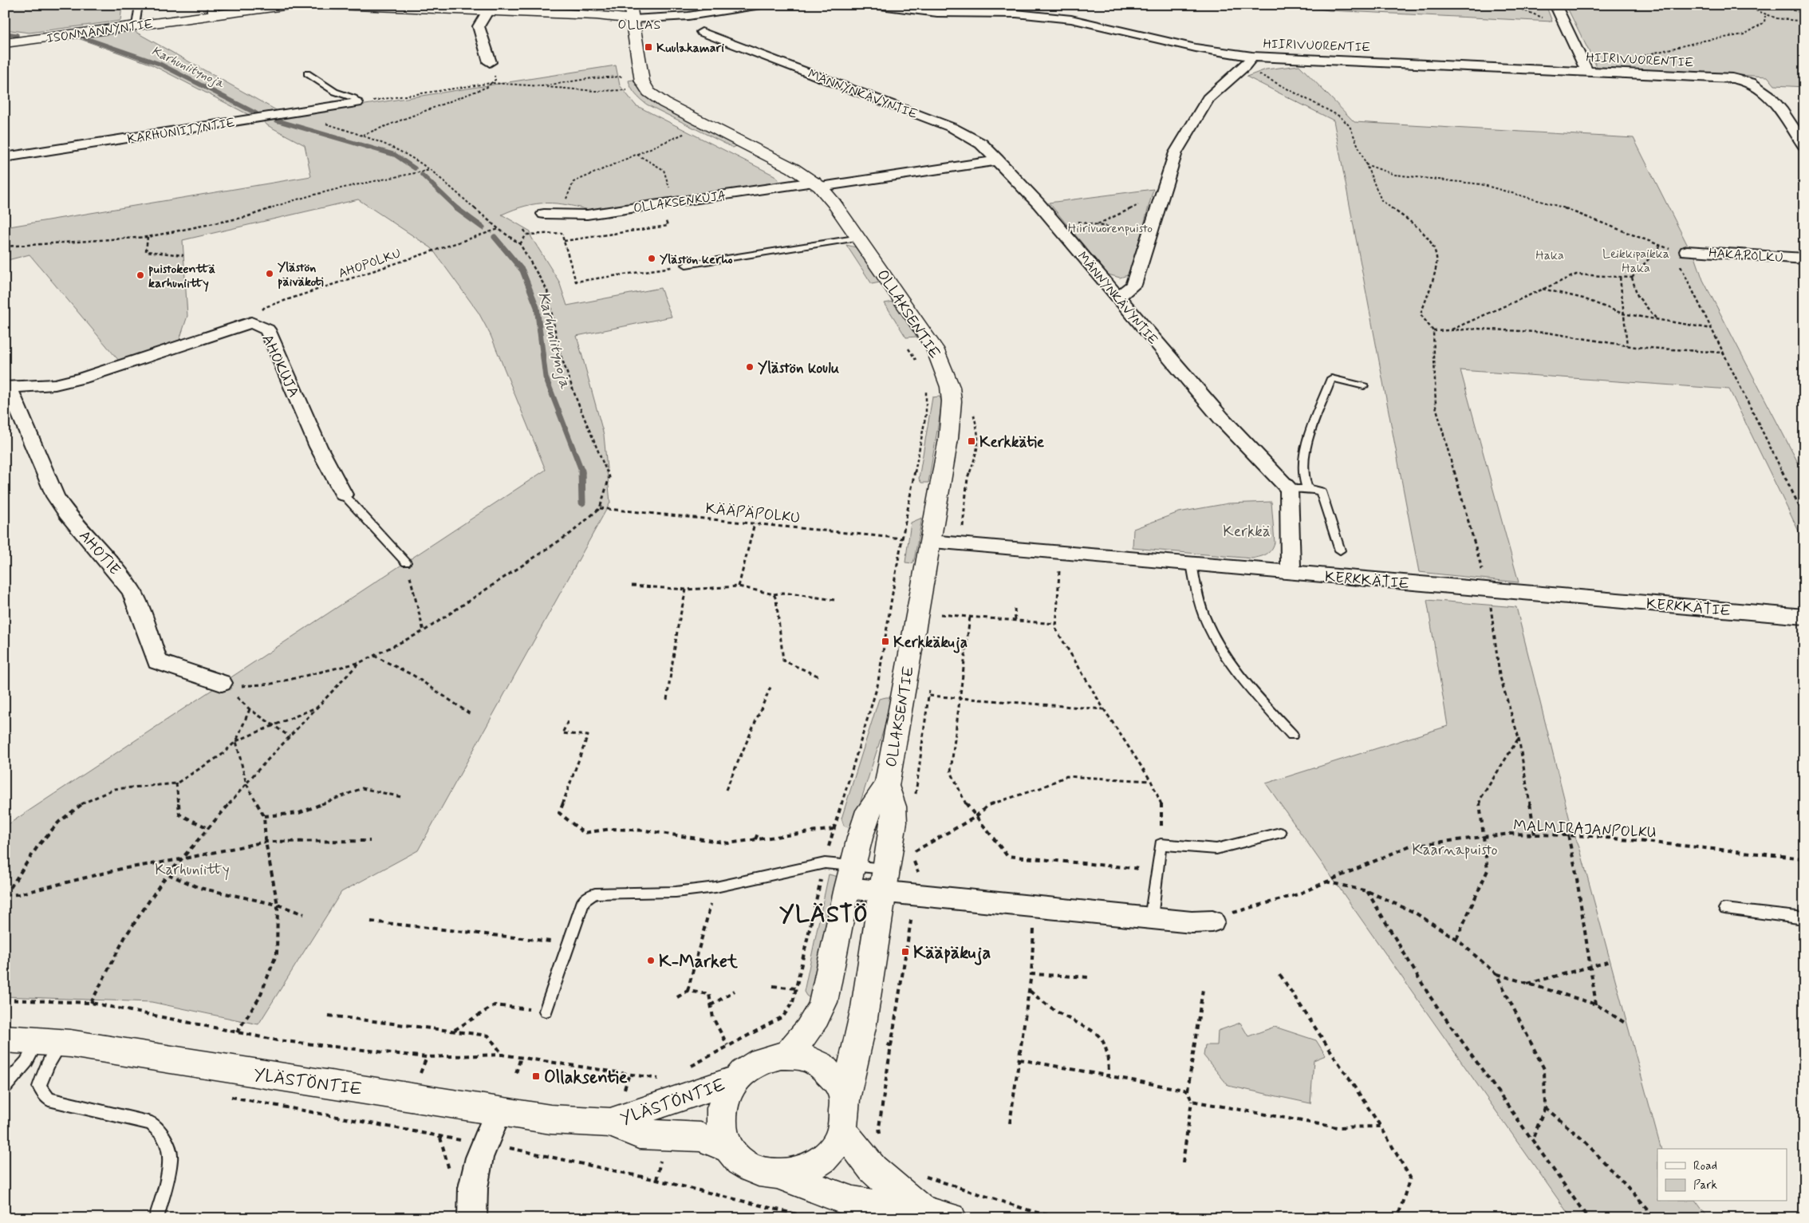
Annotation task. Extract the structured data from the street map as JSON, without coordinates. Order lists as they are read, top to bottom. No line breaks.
{"streets":{"street":["ISONMÄNNYNTIE","HIIRIVUORENTIE","MÄNNYNKÄVYNTIE","KARHUNIITYNTIE","OLLAKSENKUJA","HAKAPOLKU","OLLAKSENTIE","AHOKUJA","AHOTIE","KERKKÄTIE","YLÄSTÖNTIE"],"path":["AHOPOLKU","KÄÄPÄPOLKU","MALMIRAJANPOLKU"]},"crossings":[["MÄNNYNKÄVYNTIE","OLLAKSENKUJA"],["OLLAKSENKUJA","OLLAKSENTIE"],["AHOPOLKU","AHOKUJA"],["OLLAKSENTIE","KERKKÄTIE"],["OLLAKSENTIE","YLÄSTÖNTIE"],["AHOKUJA","AHOTIE"]],"districts":["OLLAS","YLÄSTÖ"],"water":["Karhuniitynoja"],"parks":["Hiirivuorenpuisto","Leikkipaikka Haka","Haka","Kerkkä","Kaarnapuisto","Karhuniitty"],"places":{"transit":["Kuulakamari","Kerkkätie","Kerkkäkuja","Kääpäkuja","Ollaksentie"],"other":["Ylästön kerho","Ylästön päiväkoti","puistokenttä karhuniitty","Ylästön koulu","K-Market"]},"legend":["Road","Park"]}
